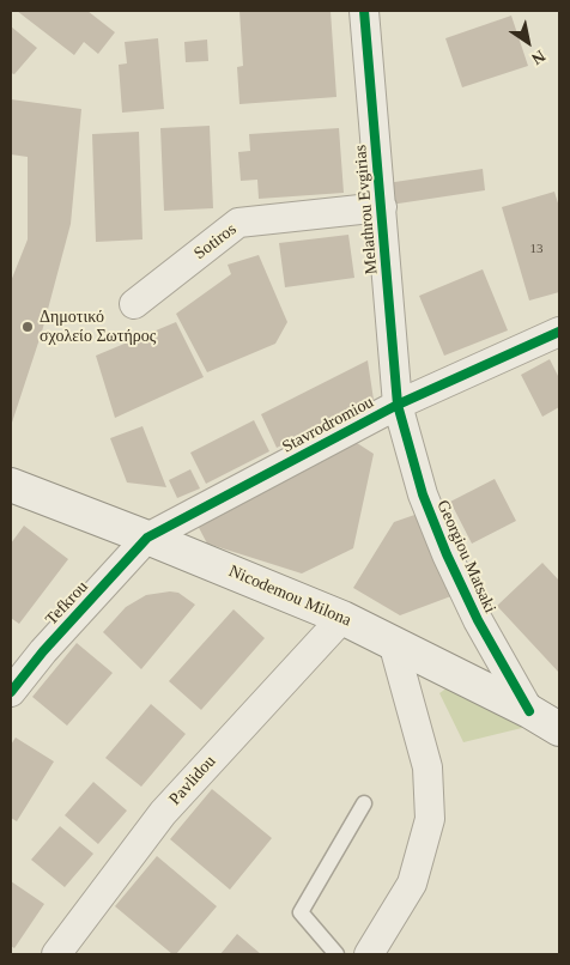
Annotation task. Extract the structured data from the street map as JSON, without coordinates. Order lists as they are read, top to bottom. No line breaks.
{"streets":{"main road":["Nicodemou Milona"],"street":["Melathrou Evgirias","Sotiros","Stavrodromiou","Georgiou Matsaki","Tefkrou","Pavlidou"]},"crossings":[["Melathrou Evgirias","Sotiros"],["Melathrou Evgirias","Stavrodromiou"],["Melathrou Evgirias","Georgiou Matsaki"],["Stavrodromiou","Georgiou Matsaki"],["Stavrodromiou","Nicodemou Milona"],["Stavrodromiou","Tefkrou"],["Georgiou Matsaki","Nicodemou Milona"],["Nicodemou Milona","Tefkrou"],["Nicodemou Milona","Pavlidou"]],"places":["Δημοτικό σχολείο Σωτήρος"],"house_numbers":["13"],"north":"bottom right"}
